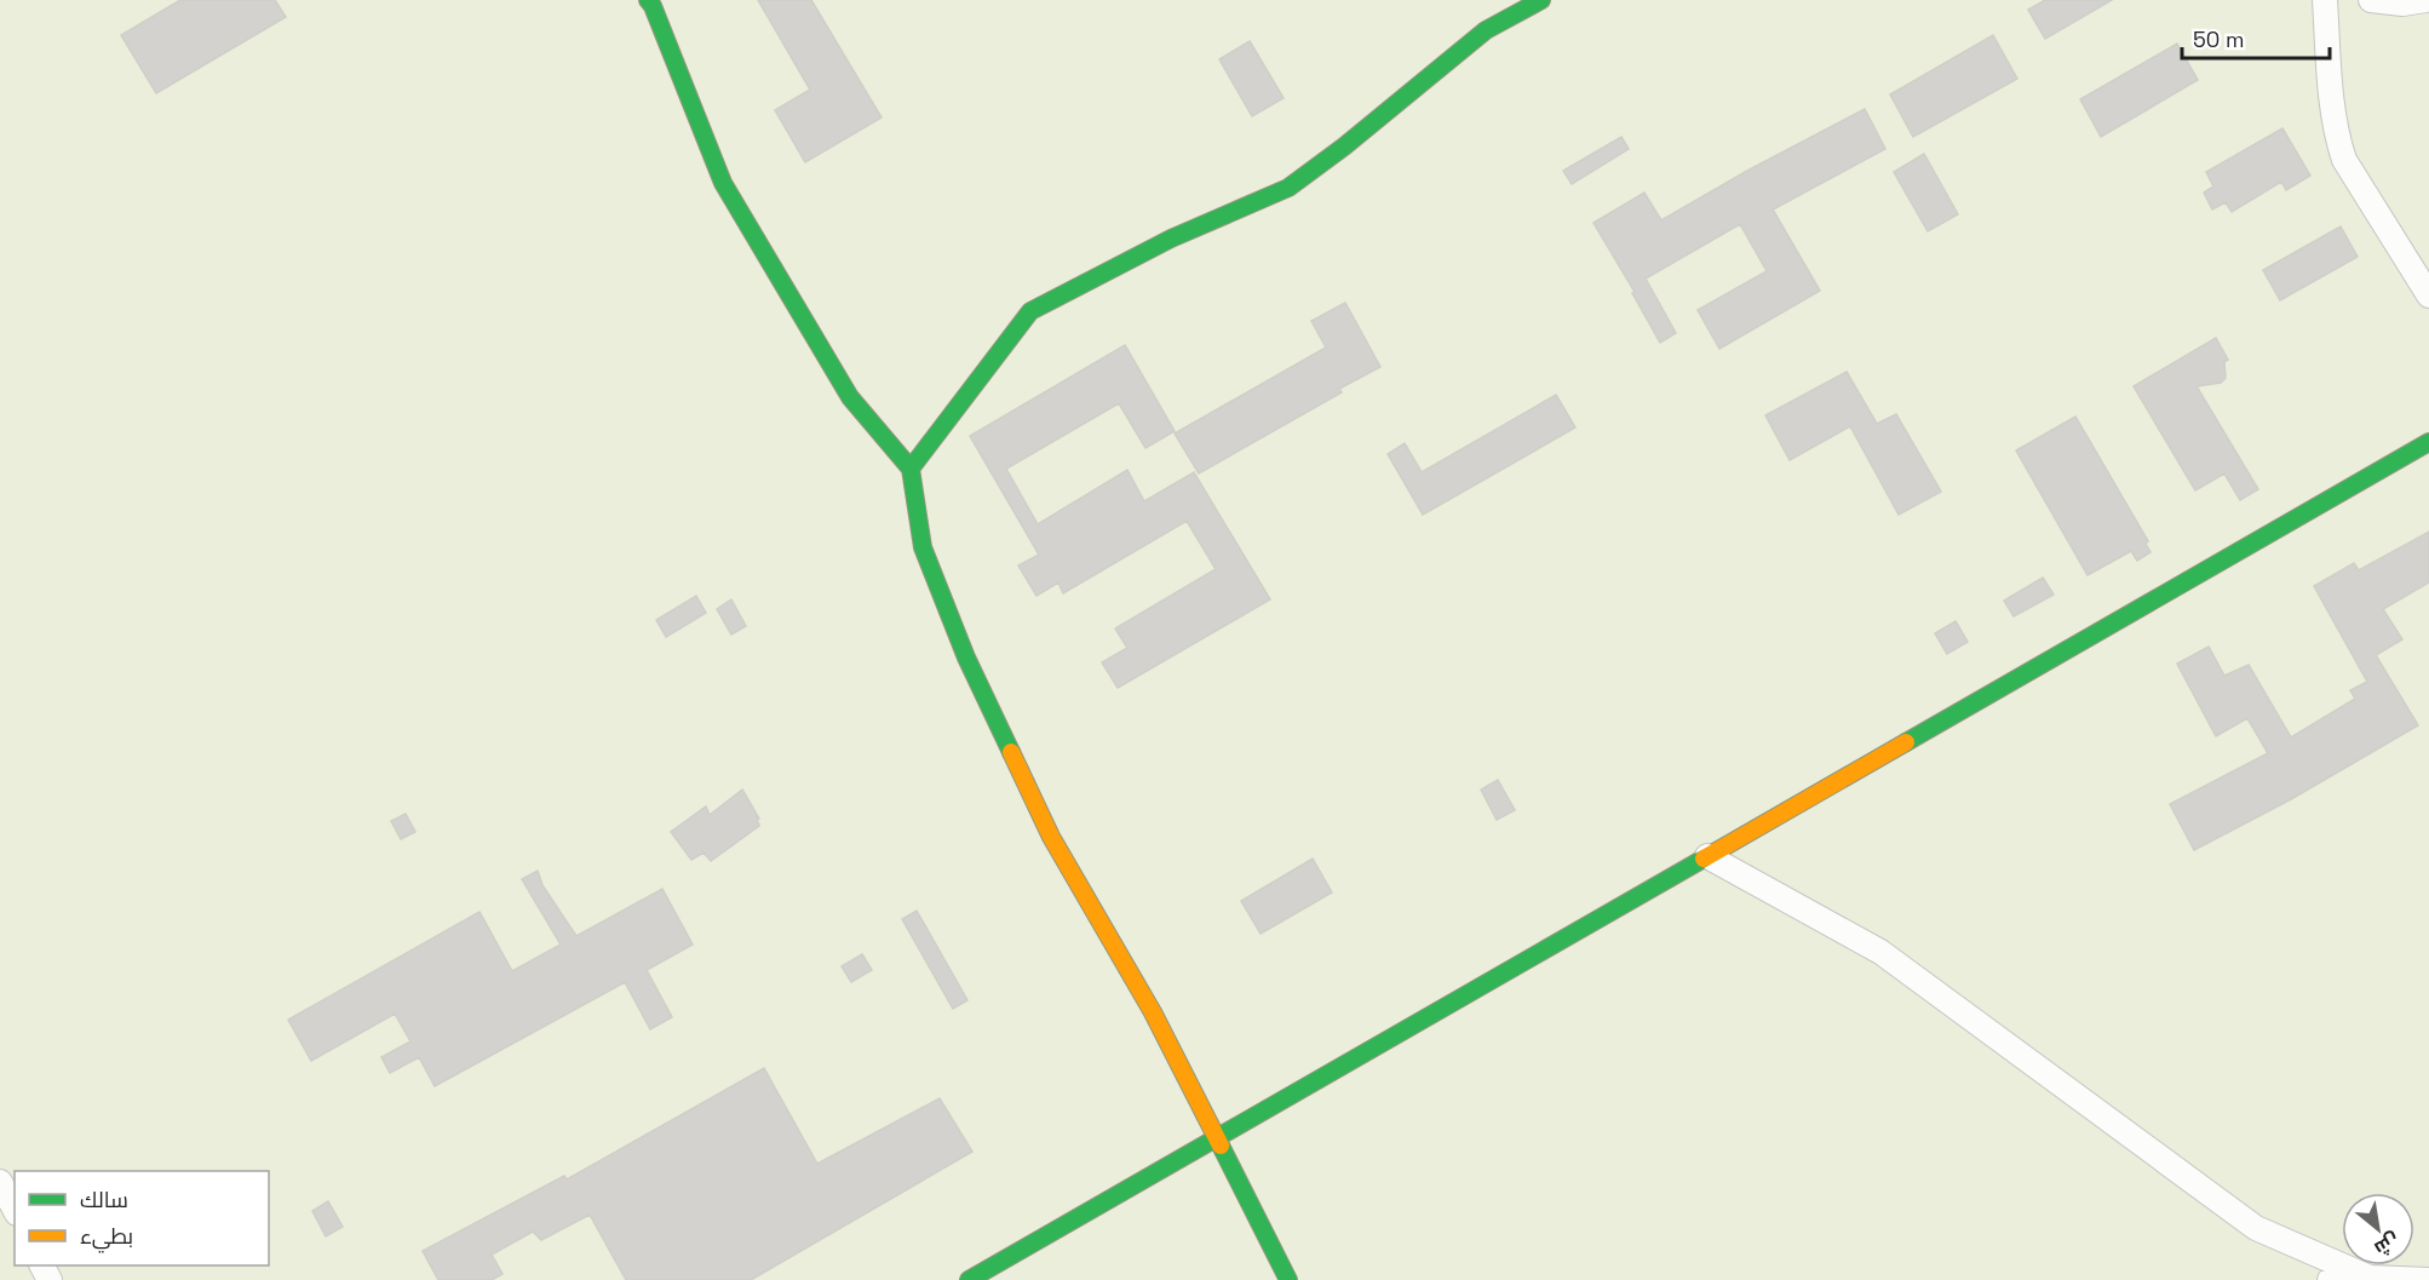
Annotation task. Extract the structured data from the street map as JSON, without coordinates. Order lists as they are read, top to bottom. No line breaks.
{"legend":["سالك","بطيء"],"scale_bar":"50 m","north":"bottom right"}
